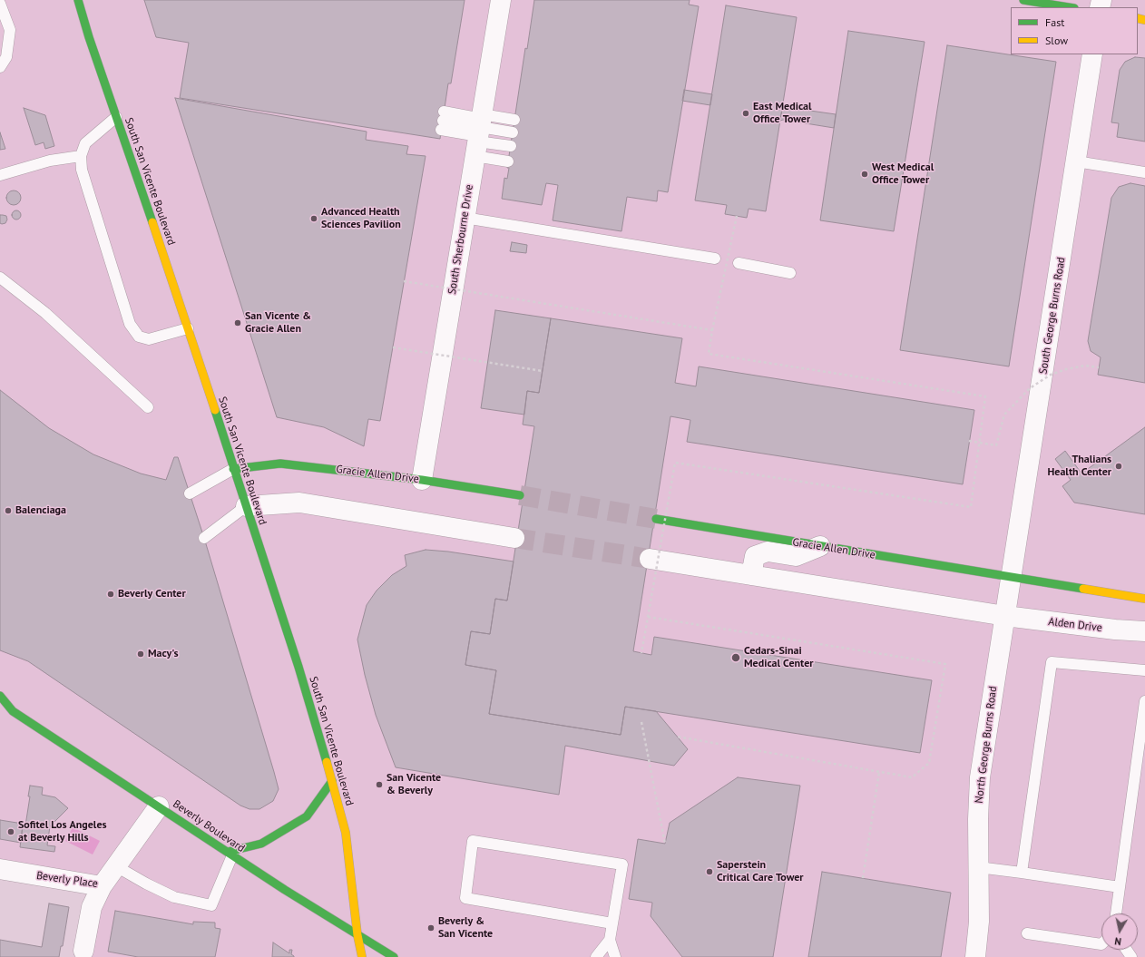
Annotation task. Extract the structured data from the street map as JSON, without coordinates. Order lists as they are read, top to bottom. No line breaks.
{"streets":{"main road":["South San Vicente Boulevard","Gracie Allen Drive","Beverly Boulevard"],"street":["South Sherbourne Drive","South George Burns Road","Alden Drive","North George Burns Road","Beverly Place"]},"crossings":[["South San Vicente Boulevard","Gracie Allen Drive"],["South San Vicente Boulevard","Beverly Boulevard"],["South Sherbourne Drive","Gracie Allen Drive"],["South George Burns Road","Gracie Allen Drive"],["South George Burns Road","North George Burns Road"],["Gracie Allen Drive","North George Burns Road"],["Alden Drive","North George Burns Road"],["Beverly Boulevard","Beverly Place"]],"places":["East Medical Office Tower","West Medical Office Tower","Advanced Health Sciences Pavilion","San Vicente & Gracie Allen","Thalians Health Center","Balenciaga","Beverly Center","Macy's","Cedars-Sinai Medical Center","San Vicente & Beverly","Sofitel Los Angeles at Beverly Hills","Saperstein Critical Care Tower","Beverly & San Vicente"],"legend":["Fast","Slow"],"north":"bottom"}
